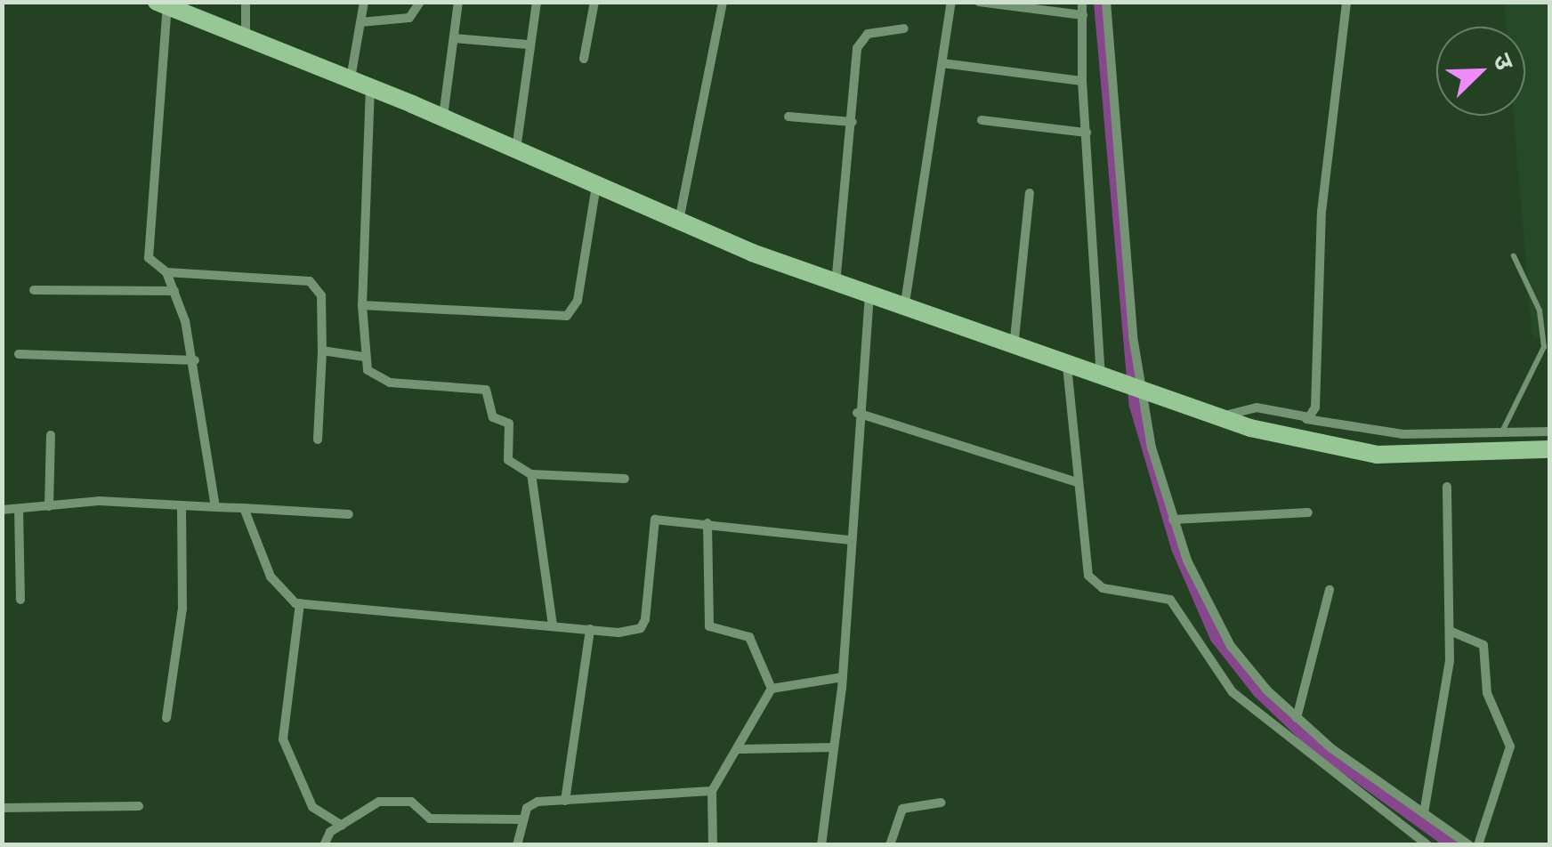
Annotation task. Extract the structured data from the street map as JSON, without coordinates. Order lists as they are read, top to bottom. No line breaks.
{"north":"top right"}
